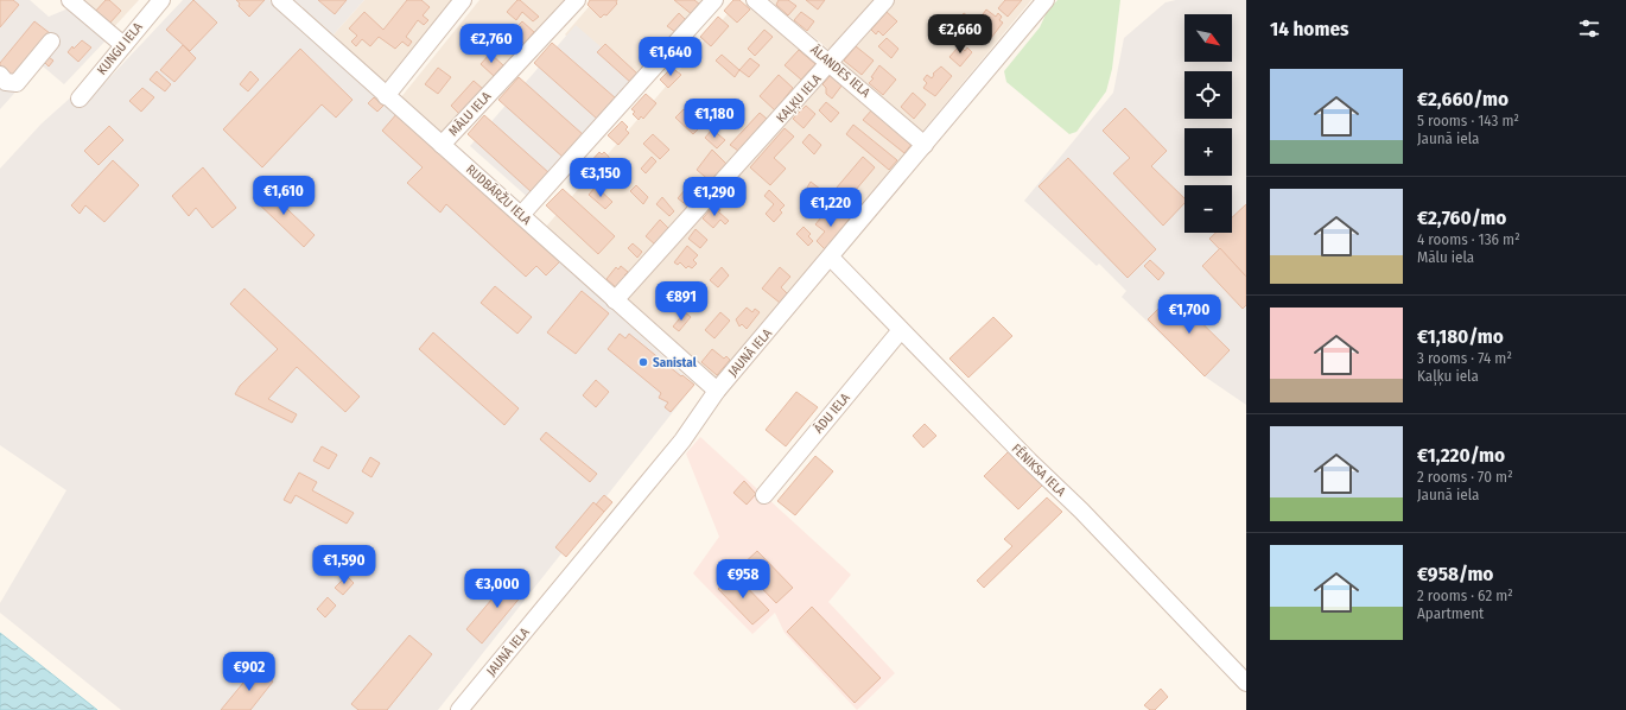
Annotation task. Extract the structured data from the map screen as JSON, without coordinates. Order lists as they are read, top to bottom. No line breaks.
{"streets":{"street":["KUNGU IELA","ĀLANDES IELA","KAĻĶU IELA","MĀLU IELA","RUDBĀRŽU IELA","JAUNĀ IELA","ĀDU IELA","FĒNIKSA IELA"]},"crossings":[["ĀLANDES IELA","KAĻĶU IELA"],["ĀLANDES IELA","JAUNĀ IELA"],["KAĻĶU IELA","RUDBĀRŽU IELA"],["MĀLU IELA","RUDBĀRŽU IELA"],["RUDBĀRŽU IELA","JAUNĀ IELA"],["JAUNĀ IELA","FĒNIKSA IELA"],["ĀDU IELA","FĒNIKSA IELA"]],"places":["Sanistal"],"north":"bottom right","page":{"heading":"14 homes","map_buttons":["+","−"],"price":["€2,660","€2,760","€1,640","€1,180","€3,150","€1,610","€1,290","€1,220","€891","€1,700","€1,590","€958","€3,000","€902"],"list":[{"name":"€2,660/mo","note":"5 rooms · 143 m² · Jaunā iela"},{"name":"€2,760/mo","note":"4 rooms · 136 m² · Mālu iela"},{"name":"€1,180/mo","note":"3 rooms · 74 m² · Kaļķu iela"},{"name":"€1,220/mo","note":"2 rooms · 70 m² · Jaunā iela"},{"name":"€958/mo","note":"2 rooms · 62 m² · Apartment"}]}}
